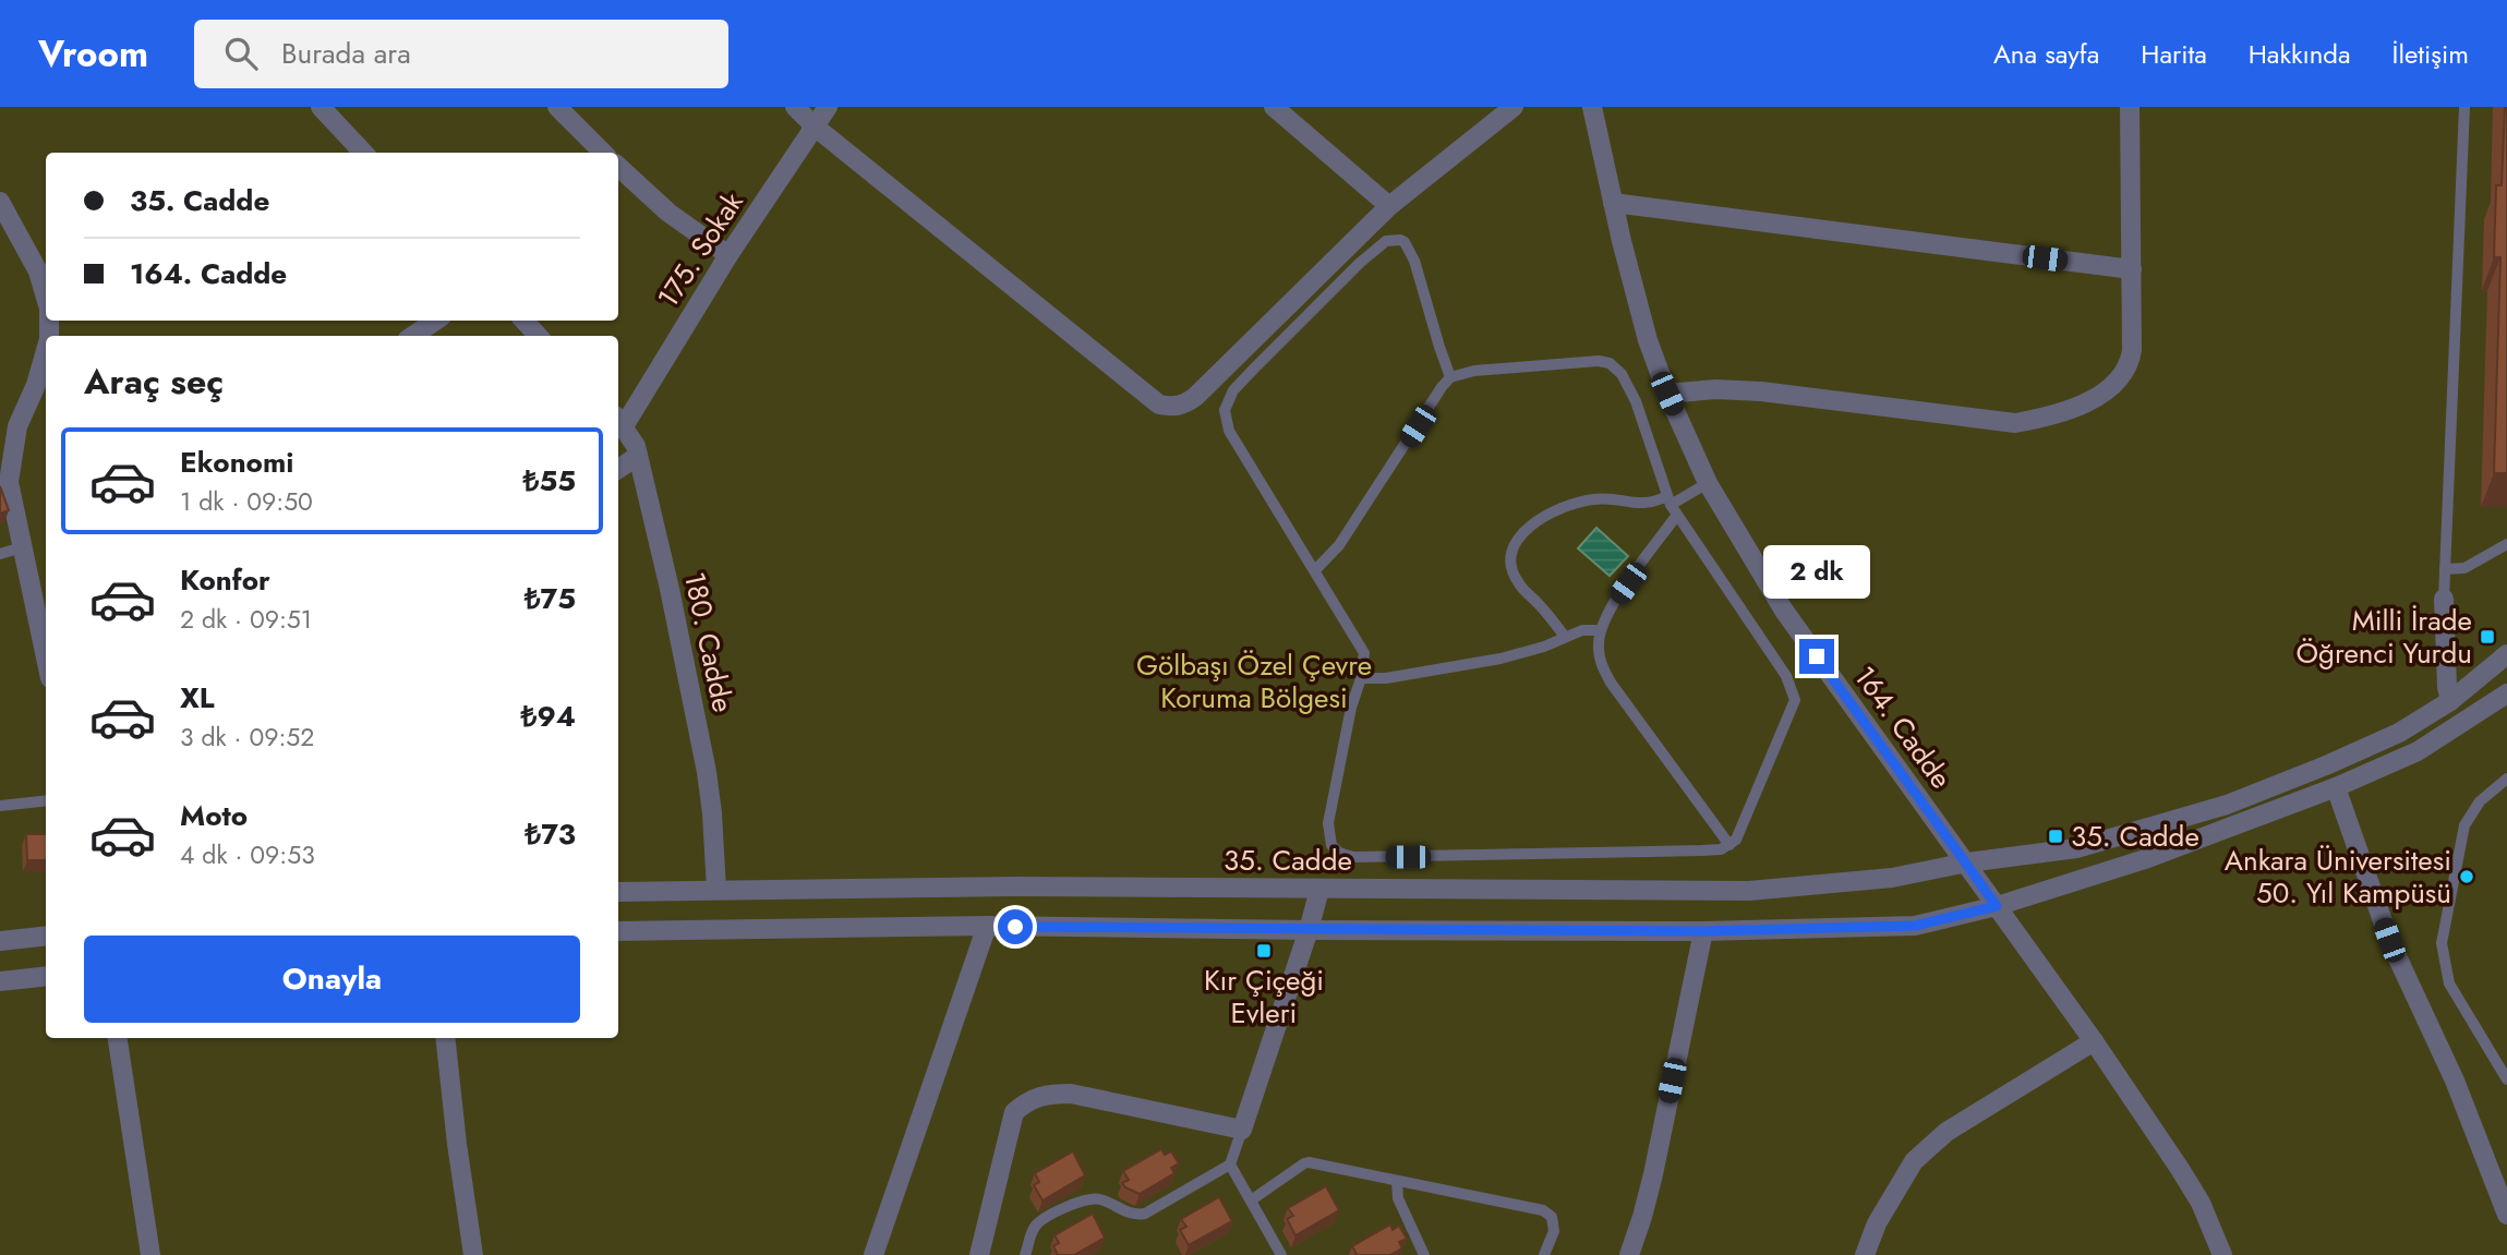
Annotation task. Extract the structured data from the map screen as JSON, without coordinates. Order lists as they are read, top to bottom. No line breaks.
{"streets":{"street":["175. Sokak","180. Cadde","164. Cadde","35. Cadde"]},"crossings":[["175. Sokak","180. Cadde"],["180. Cadde","35. Cadde"],["164. Cadde","35. Cadde"]],"parks":["Gölbaşı Özel Çevre Koruma Bölgesi"],"places":{"transit":["Milli İrade Öğrenci Yurdu","35. Cadde","Kır Çiçeği Evleri"],"other":["Ankara Üniversitesi 50. Yıl Kampüsü"]},"page":{"header":"Vroom","search":"Burada ara","nav":["Ana sayfa","Harita","Hakkında","İletişim"],"banner":["35. Cadde","164. Cadde"],"heading":"Araç seç","list":[{"name":"Ekonomi","note":"1 dk · 09:50","value":"₺55"},{"name":"Konfor","note":"2 dk · 09:51","value":"₺75"},{"name":"XL","note":"3 dk · 09:52","value":"₺94"},{"name":"Moto","note":"4 dk · 09:53","value":"₺73"}],"bubble":"2 dk","buttons":"Onayla"}}
